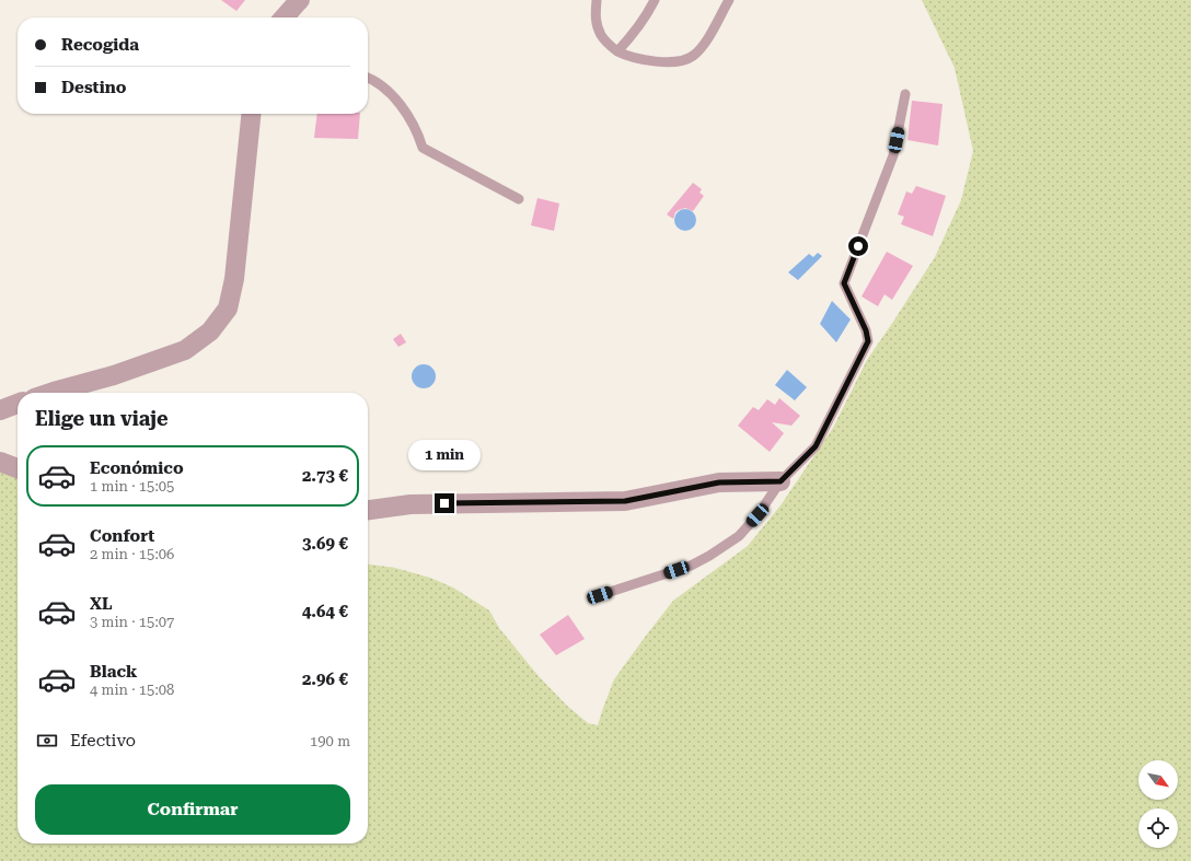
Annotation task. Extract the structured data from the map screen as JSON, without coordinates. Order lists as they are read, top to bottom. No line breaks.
{"north":"bottom right","page":{"banner":["Recogida","Destino"],"heading":"Elige un viaje","bubble":"1 min","list":[{"name":"Económico","note":"1 min · 15:05","value":"2.73 €"},{"name":"Confort","note":"2 min · 15:06","value":"3.69 €"},{"name":"XL","note":"3 min · 15:07","value":"4.64 €"},{"name":"Black","note":"4 min · 15:08","value":"2.96 €"}],"pay":["Efectivo","190 m"],"buttons":"Confirmar"}}
